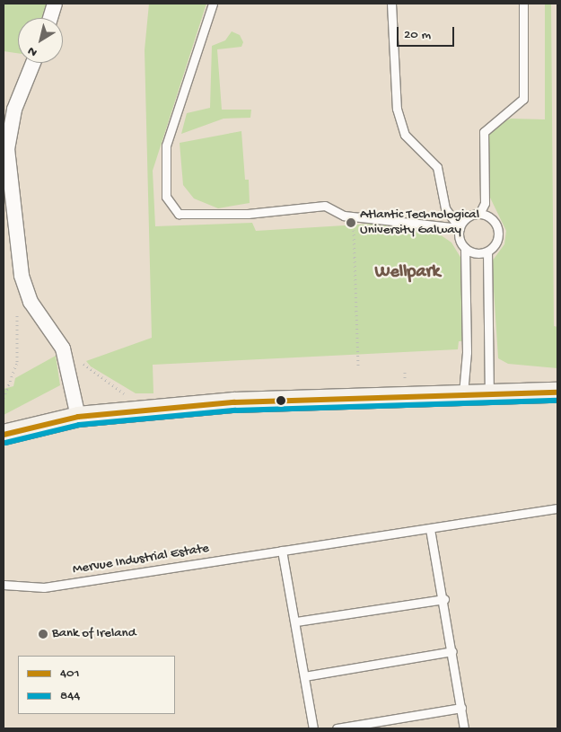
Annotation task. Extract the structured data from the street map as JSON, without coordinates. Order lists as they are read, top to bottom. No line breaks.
{"streets":{"lane":["Mervue Industrial Estate"]},"districts":["Wellpark"],"places":["Atlantic Technological University Galway","Bank of Ireland"],"lines":["transit line 401","transit line 844"],"legend":["401","844"],"scale_bar":"20 m","north":"bottom left"}
